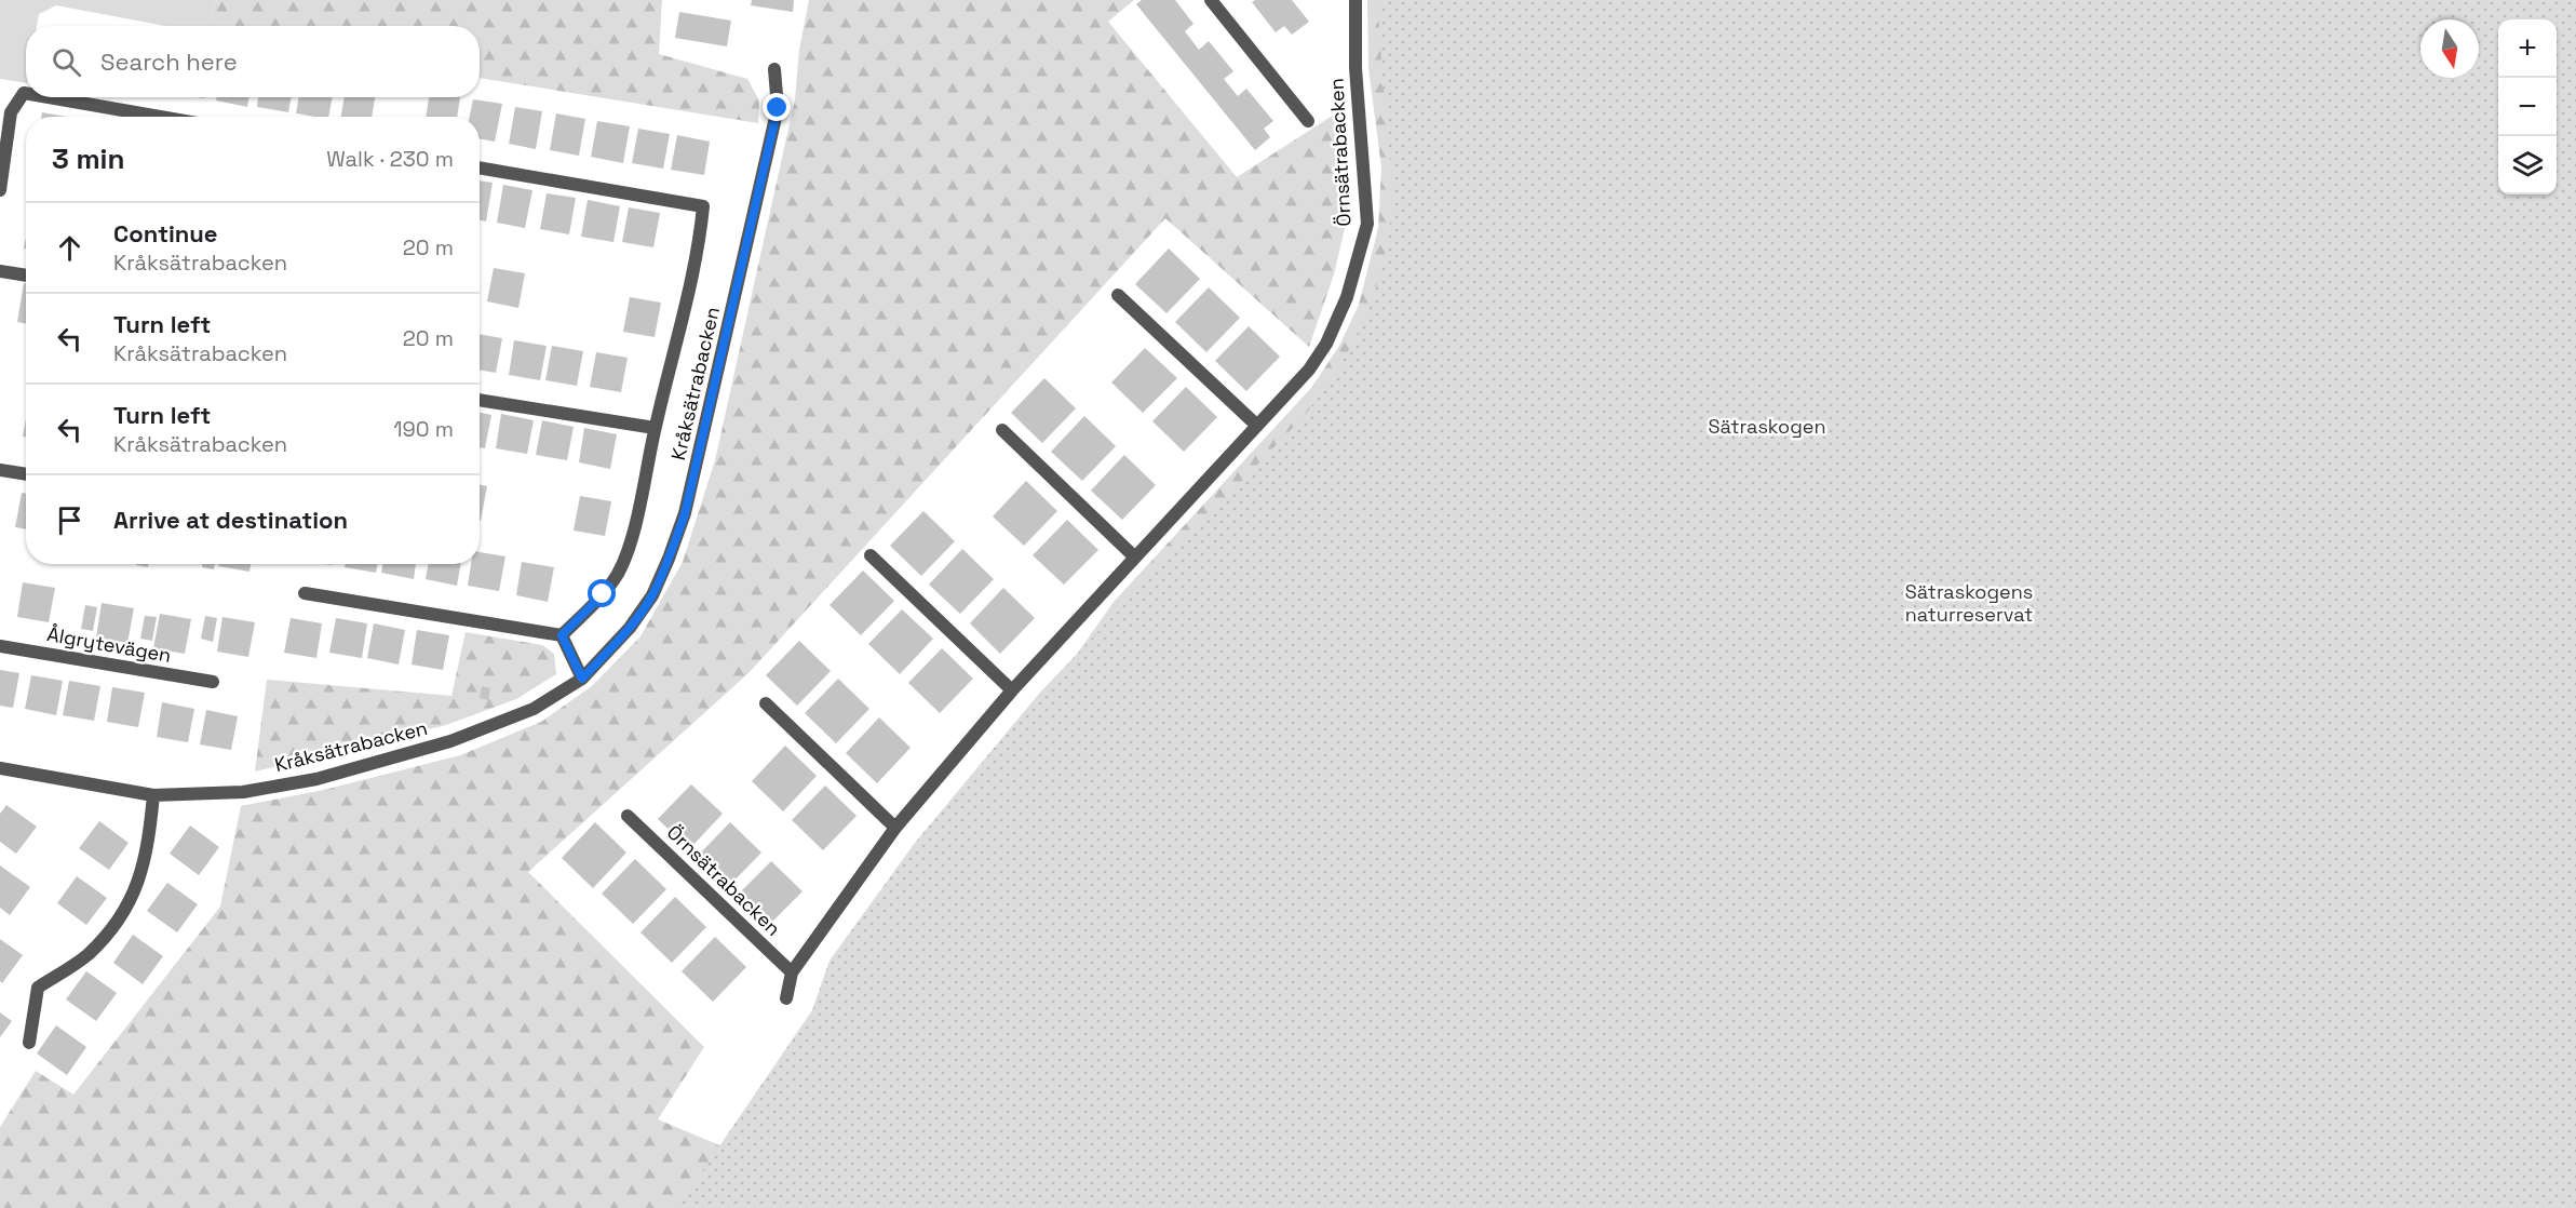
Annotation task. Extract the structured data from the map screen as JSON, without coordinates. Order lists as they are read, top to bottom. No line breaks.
{"streets":{"street":["Örnsätrabacken","Kråksätrabacken","Ålgrytevägen"]},"parks":["Sätraskogen","Sätraskogens naturreservat"],"north":"bottom","page":{"map_buttons":["+","−"],"search":"Search here","heading":["3 min","Walk · 230 m"],"list":[["Continue","Kråksätrabacken","20 m"],["Turn left","Kråksätrabacken","20 m"],["Turn left","Kråksätrabacken","190 m"],"Arrive at destination"]}}
